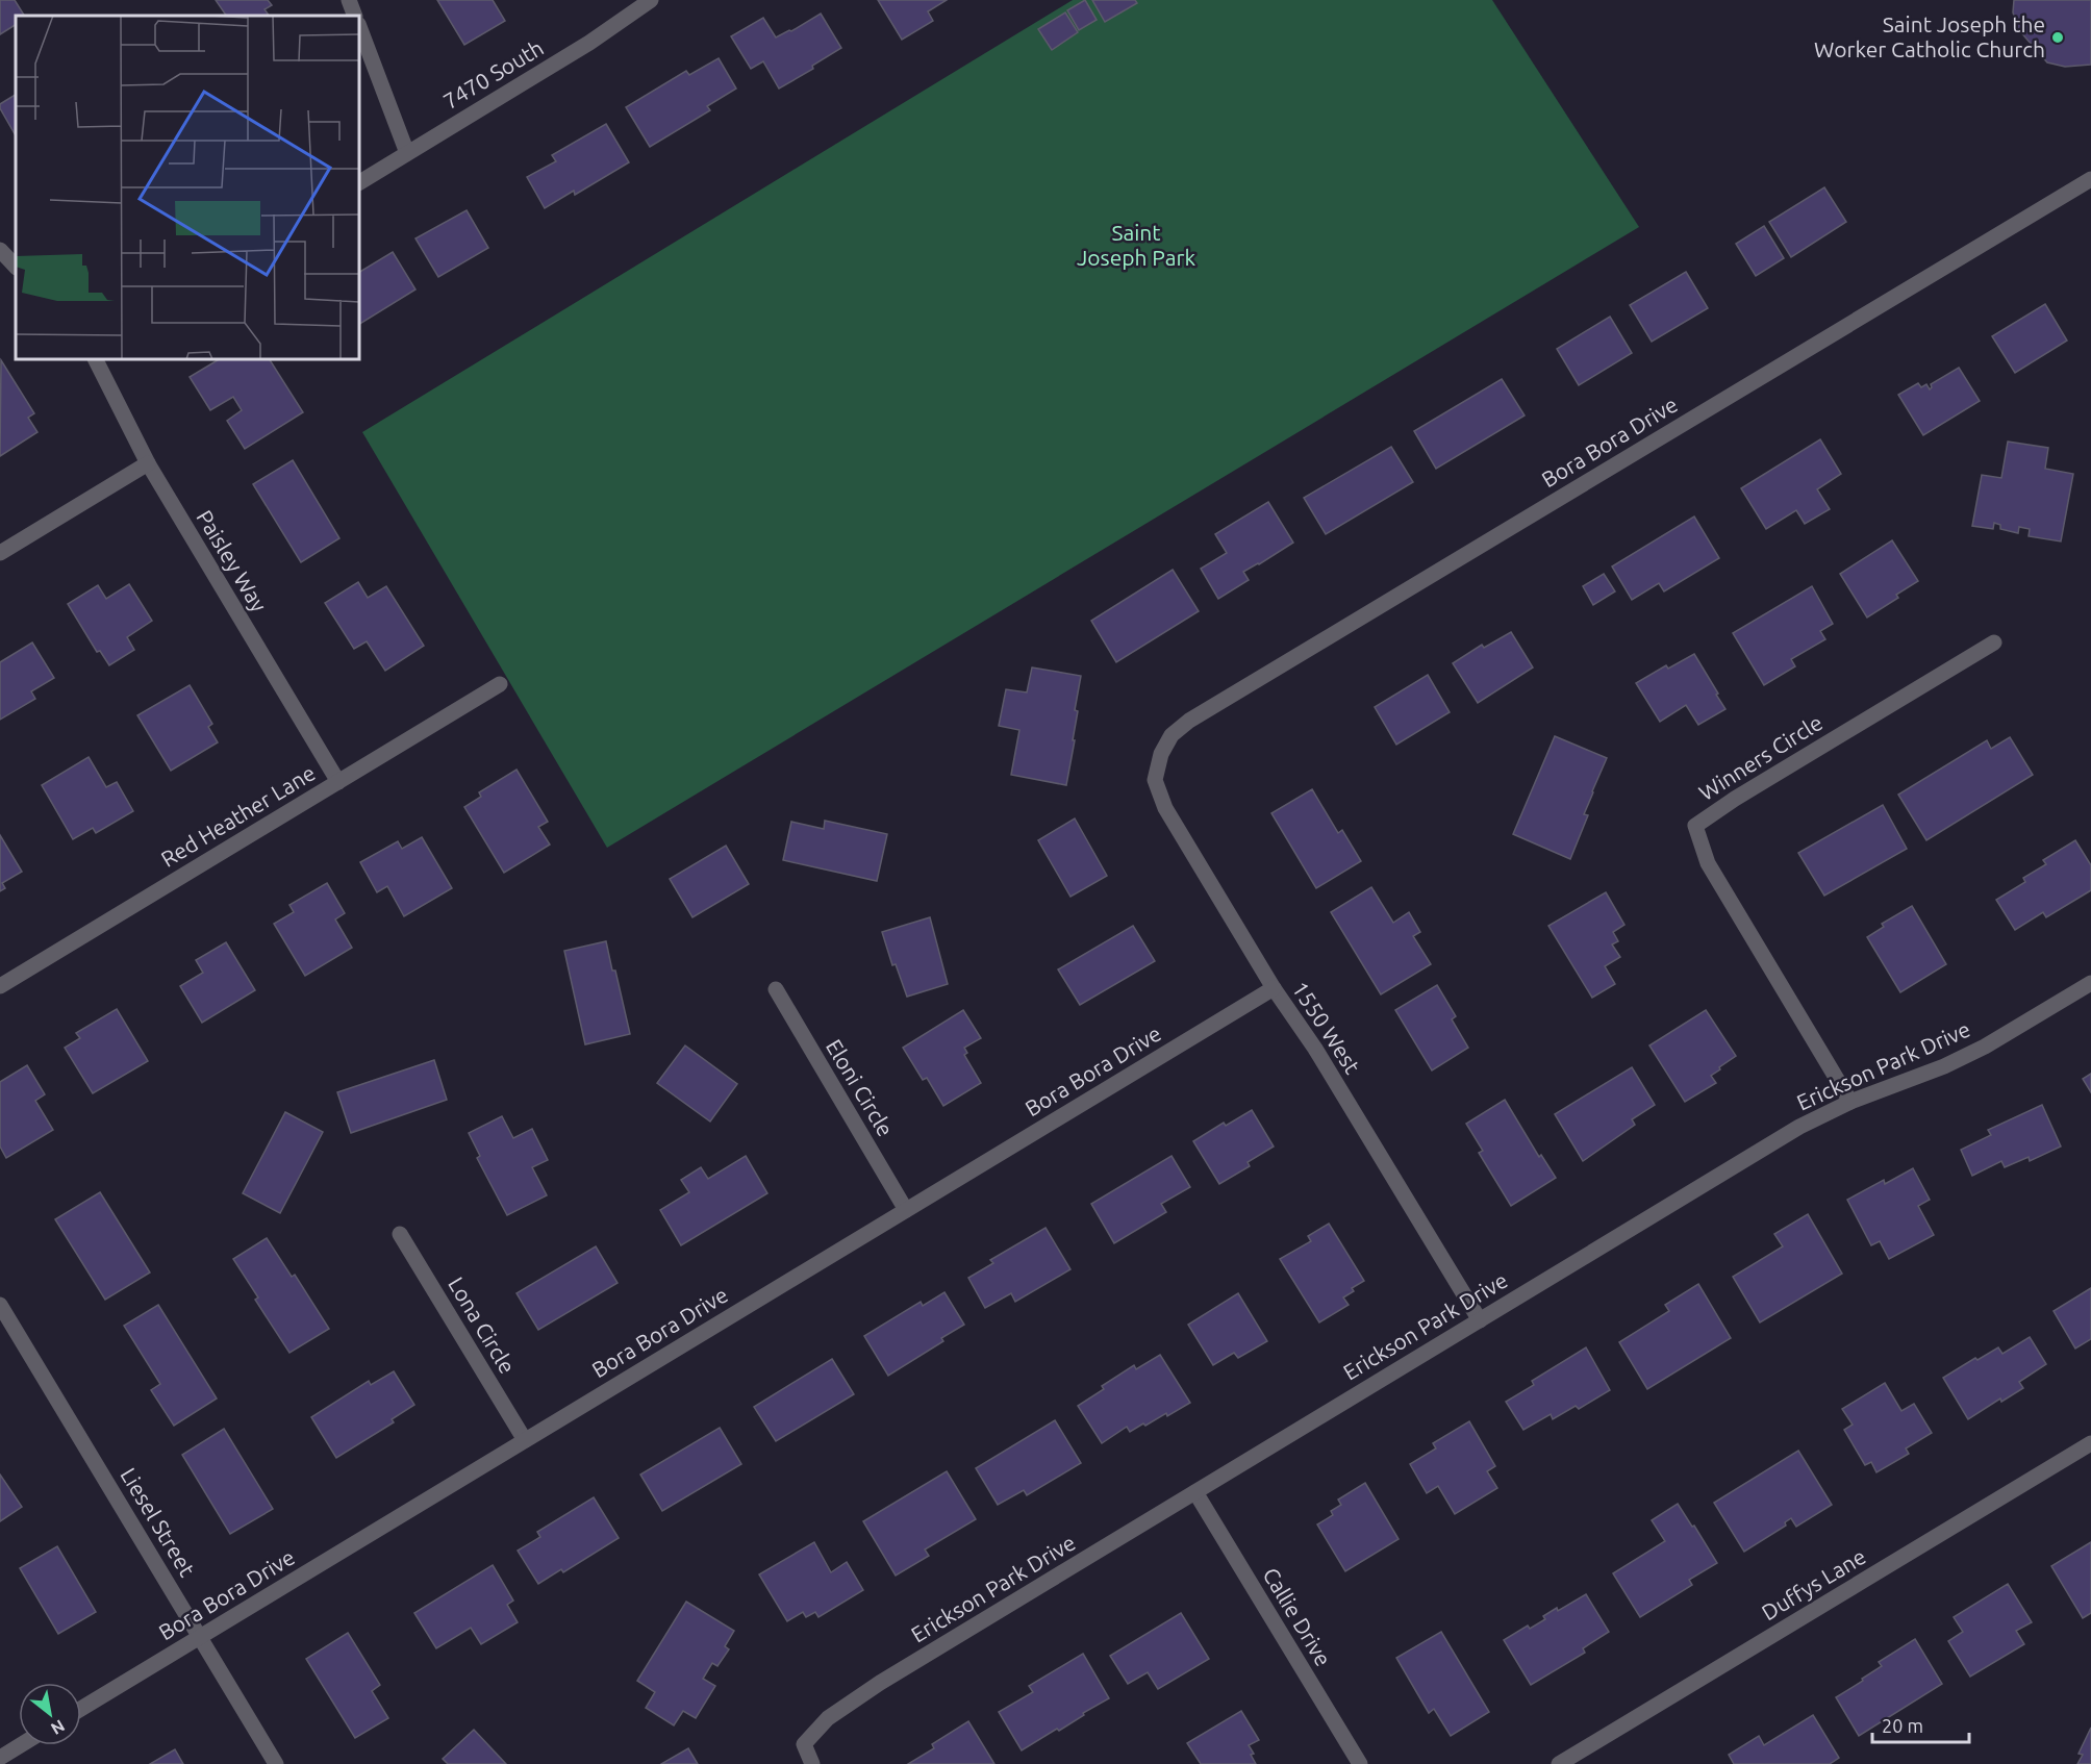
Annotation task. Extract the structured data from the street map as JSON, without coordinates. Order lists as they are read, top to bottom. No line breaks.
{"streets":{"street":["7470 South","Bora Bora Drive","Paisley Way","Winners Circle","Red Heather Lane","1550 West","Erickson Park Drive","Eloni Circle","Lona Circle","Liesel Street","Duffys Lane","Callie Drive"]},"crossings":[["Bora Bora Drive","1550 West"],["Bora Bora Drive","Eloni Circle"],["Bora Bora Drive","Lona Circle"],["Bora Bora Drive","Liesel Street"],["Paisley Way","Red Heather Lane"],["Winners Circle","Erickson Park Drive"],["1550 West","Erickson Park Drive"],["Erickson Park Drive","Callie Drive"]],"parks":["Saint Joseph Park"],"places":["Saint Joseph the Worker Catholic Church"],"scale_bar":"20 m","north":"bottom right"}
